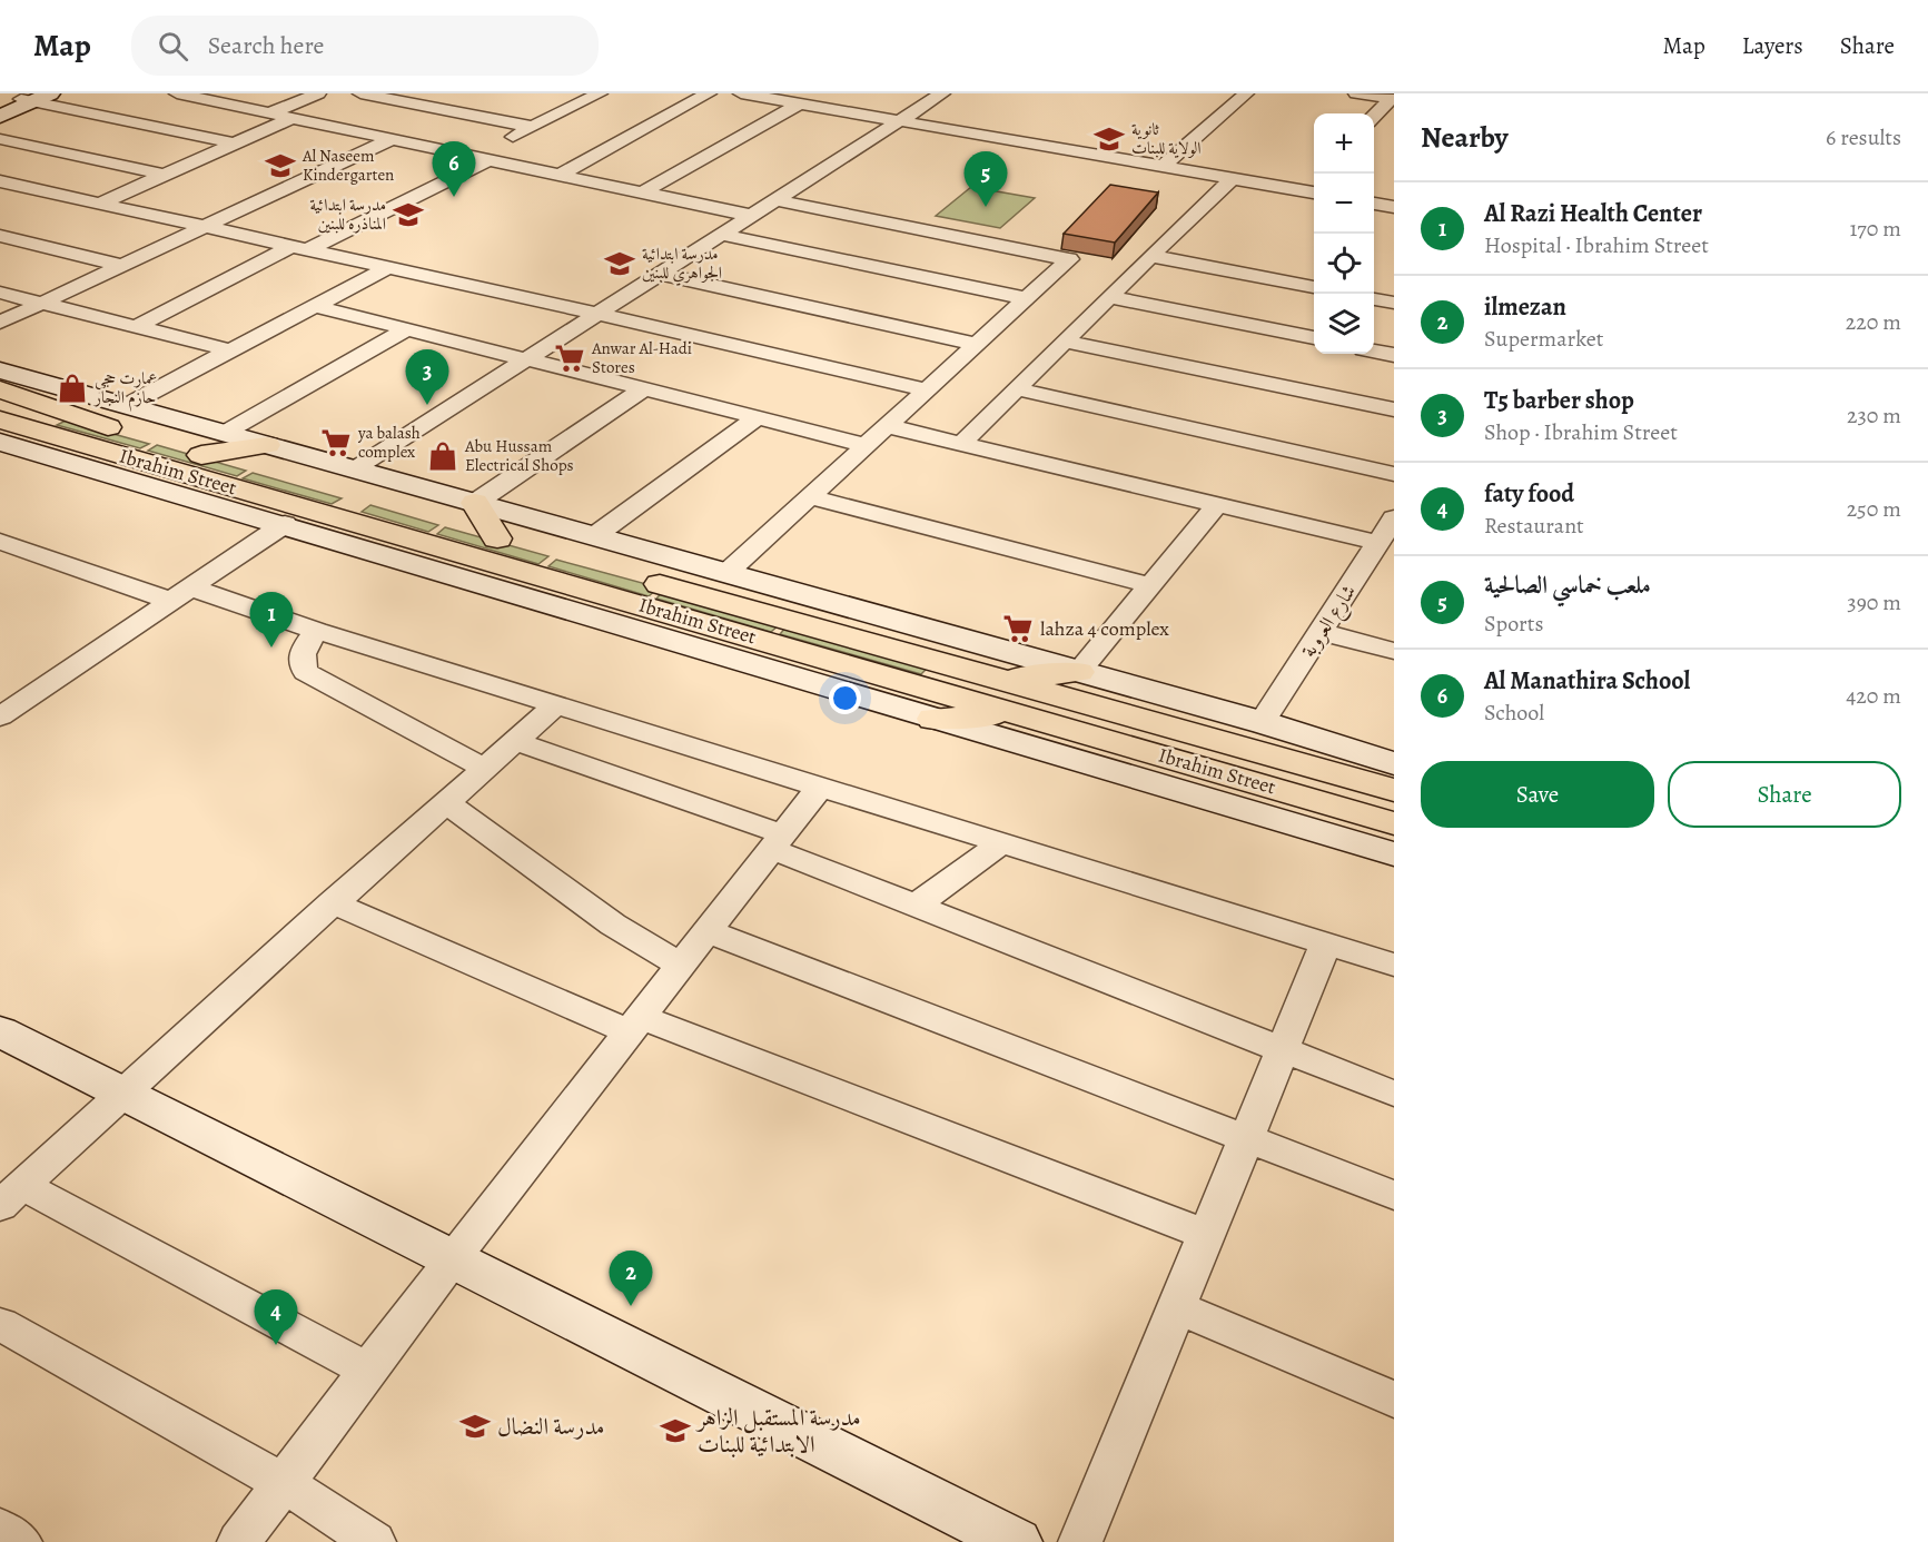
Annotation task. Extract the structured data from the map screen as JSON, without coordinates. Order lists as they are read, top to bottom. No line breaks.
{"streets":{"main road":["Ibrahim Street"],"street":["شارع العروبة"]},"places":{"school or university":["ثانوية الولاية للبنات","Al Naseem Kindergarten","مدرسة ابتدائية المناذره للبنين","مدرسة ابتدائية الجواهري للبنين","مدرسة النضال","مدرسة المستقبل الزاهر الابتدائية للبنات"],"supermarket":["Anwar Al-Hadi Stores","ya balash complex","lahza 4 complex"],"shop":["عمارت حجي حازم النجار","Abu Hussam Electrical Shops"]},"page":{"header":"Map","search":"Search here","nav":["Map","Layers","Share"],"heading":["Nearby","6 results"],"map_buttons":["+","−"],"pins":["6","5","3","1","2","4"],"list":[{"mark":"1","name":"Al Razi Health Center","note":"Hospital · Ibrahim Street","value":"170 m"},{"mark":"2","name":"ilmezan","note":"Supermarket","value":"220 m"},{"mark":"3","name":"T5 barber shop","note":"Shop · Ibrahim Street","value":"230 m"},{"mark":"4","name":"faty food","note":"Restaurant","value":"250 m"},{"mark":"5","name":"ملعب خماسي الصالحية","note":"Sports","value":"390 m"},{"mark":"6","name":"Al Manathira School","note":"School","value":"420 m"}],"buttons":["Save","Share"]}}
